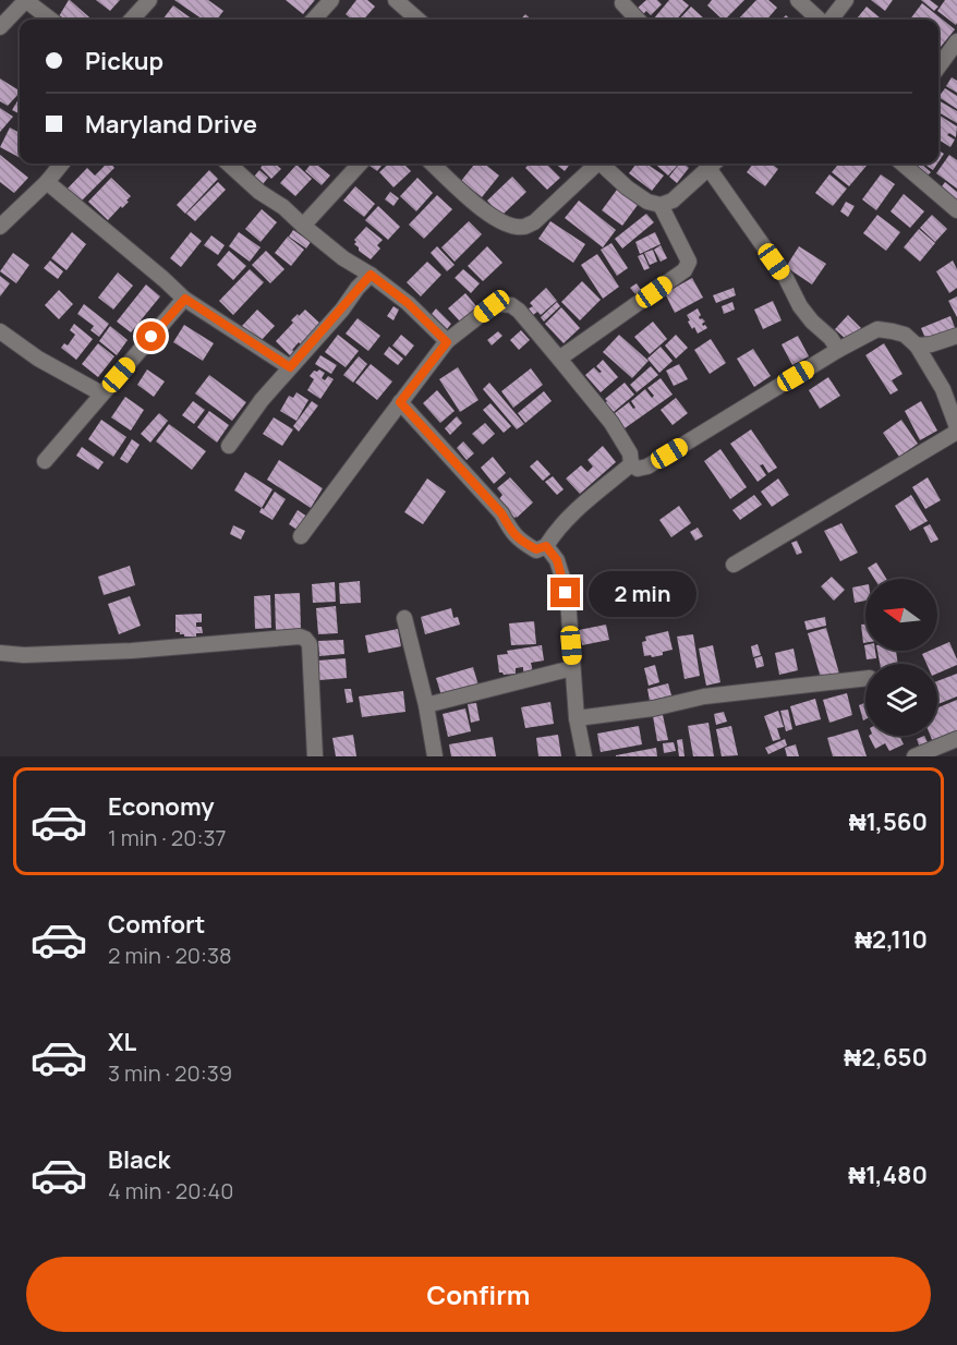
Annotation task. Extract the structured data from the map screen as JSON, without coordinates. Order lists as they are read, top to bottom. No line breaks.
{"north":"left","page":{"banner":["Pickup","Maryland Drive"],"bubble":"2 min","list":[{"name":"Economy","note":"1 min · 20:37","value":"₦1,560"},{"name":"Comfort","note":"2 min · 20:38","value":"₦2,110"},{"name":"XL","note":"3 min · 20:39","value":"₦2,650"},{"name":"Black","note":"4 min · 20:40","value":"₦1,480"}],"buttons":"Confirm"}}
